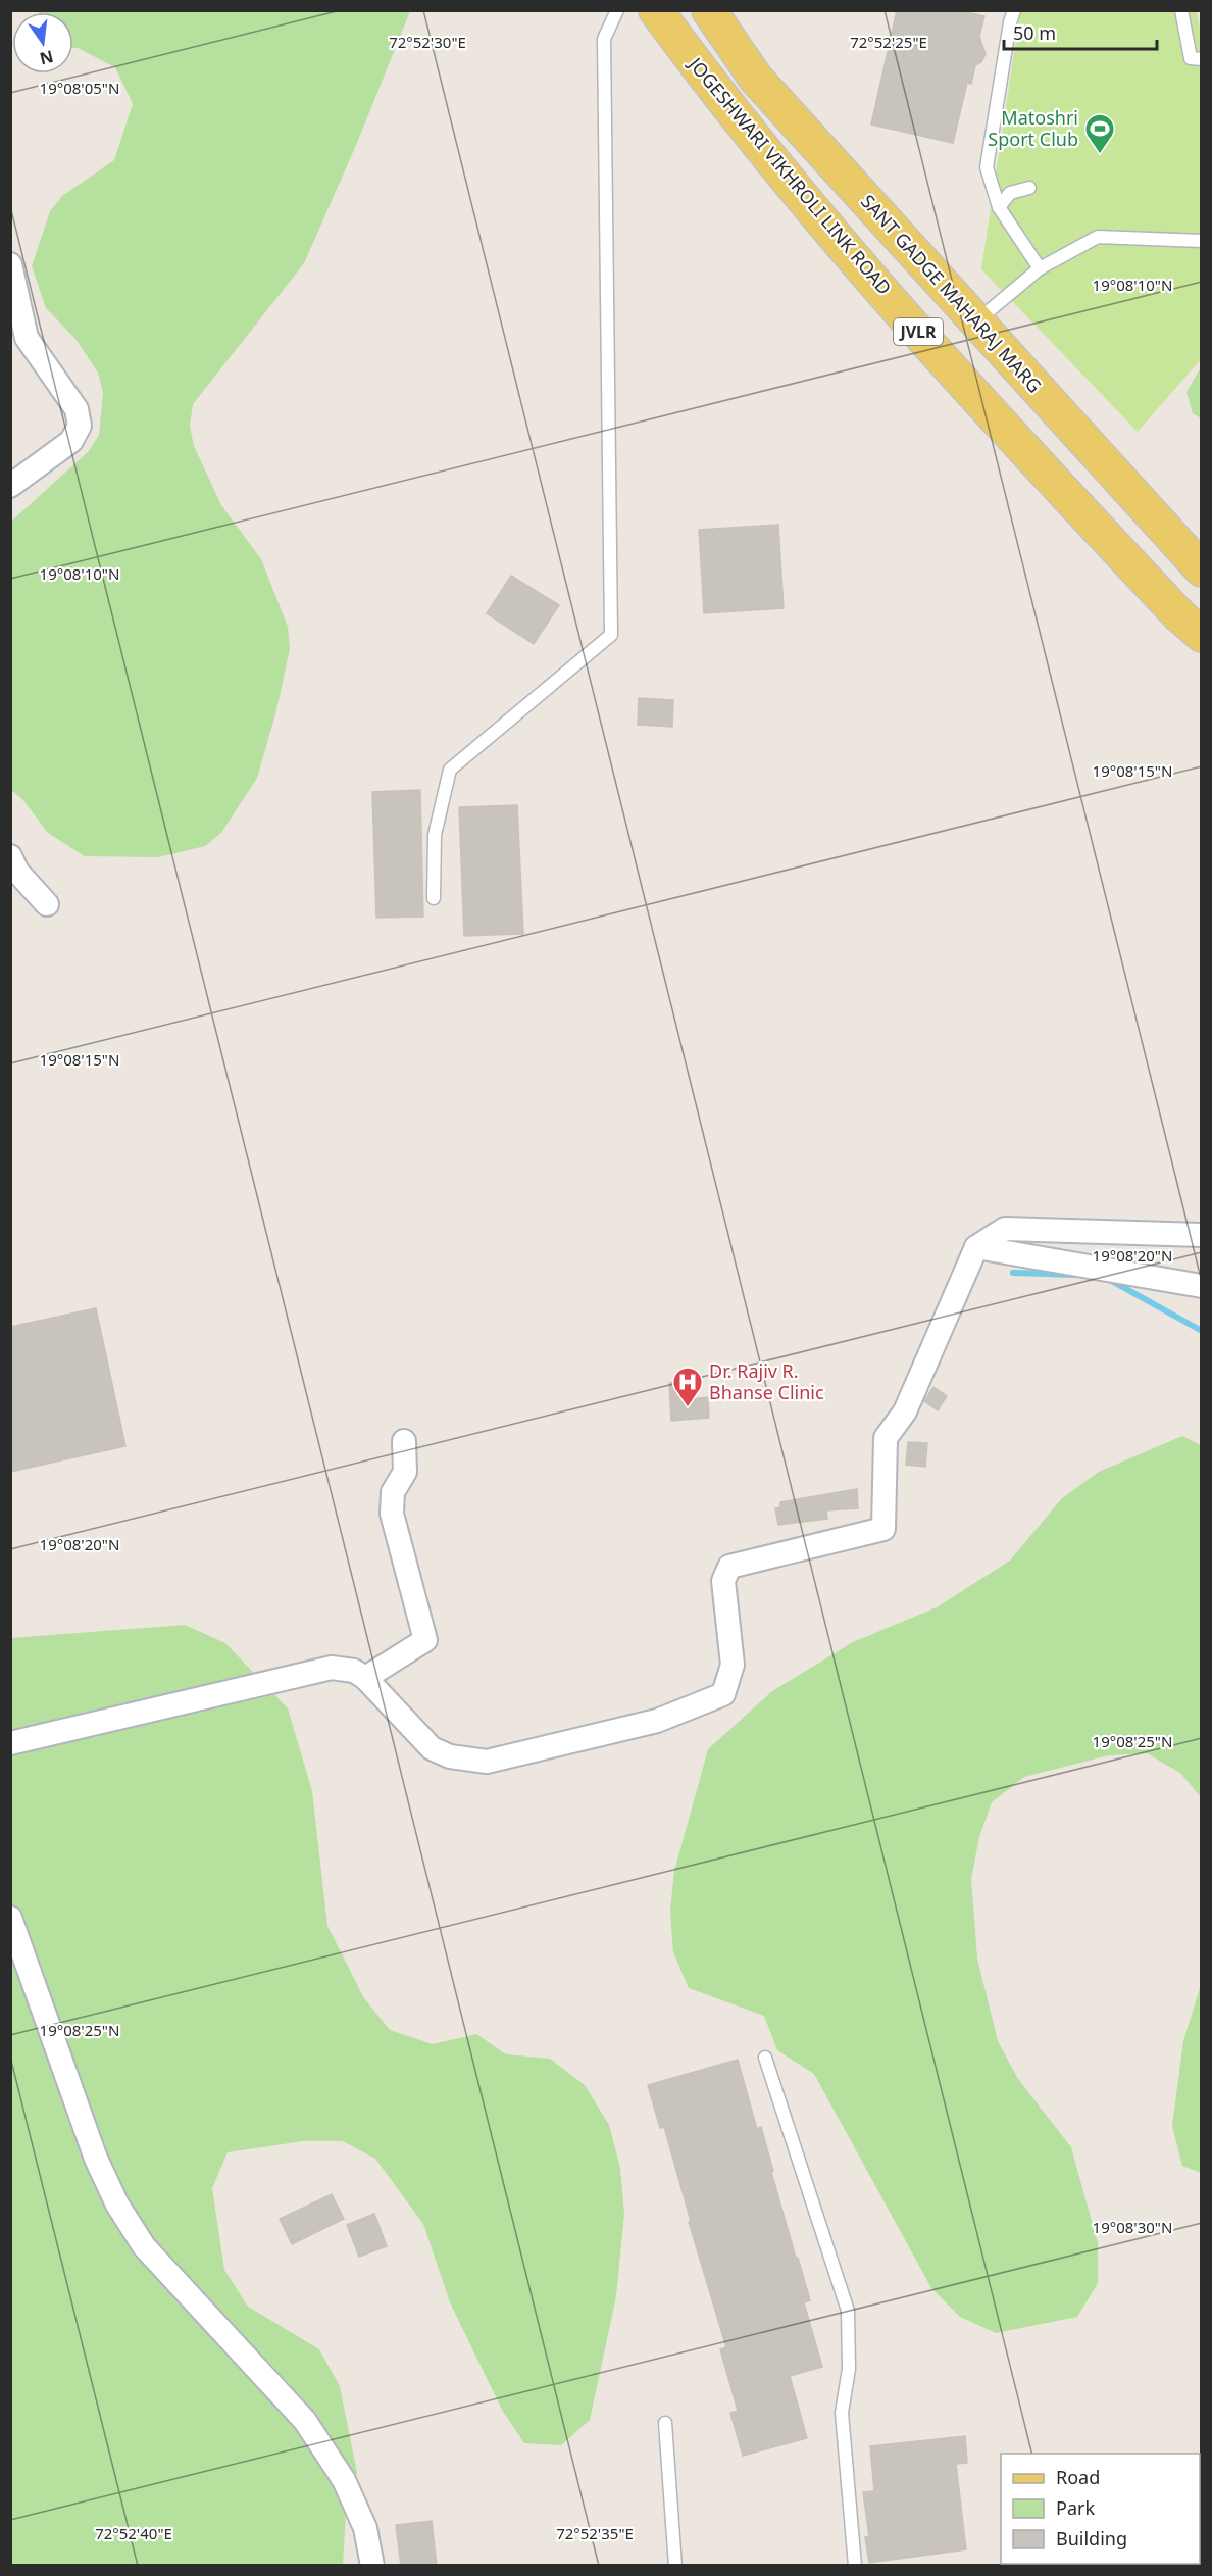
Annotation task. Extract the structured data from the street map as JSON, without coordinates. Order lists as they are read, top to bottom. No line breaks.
{"streets":{"main road":["JOGESHWARI VIKHROLI LINK ROAD","SANT GADGE MAHARAJ MARG","JVLR"]},"places":{"sports":["Matoshri Sport Club"],"hospital":["Dr. Rajiv R. Bhanse Clinic"]},"legend":["Road","Park","Building"],"scale_bar":"50 m","north":"bottom","coordinates":["72°52'30\"E","72°52'25\"E","19°08'05\"N","19°08'10\"N","19°08'15\"N","19°08'20\"N","19°08'25\"N","19°08'30\"N","72°52'40\"E","72°52'35\"E"]}
